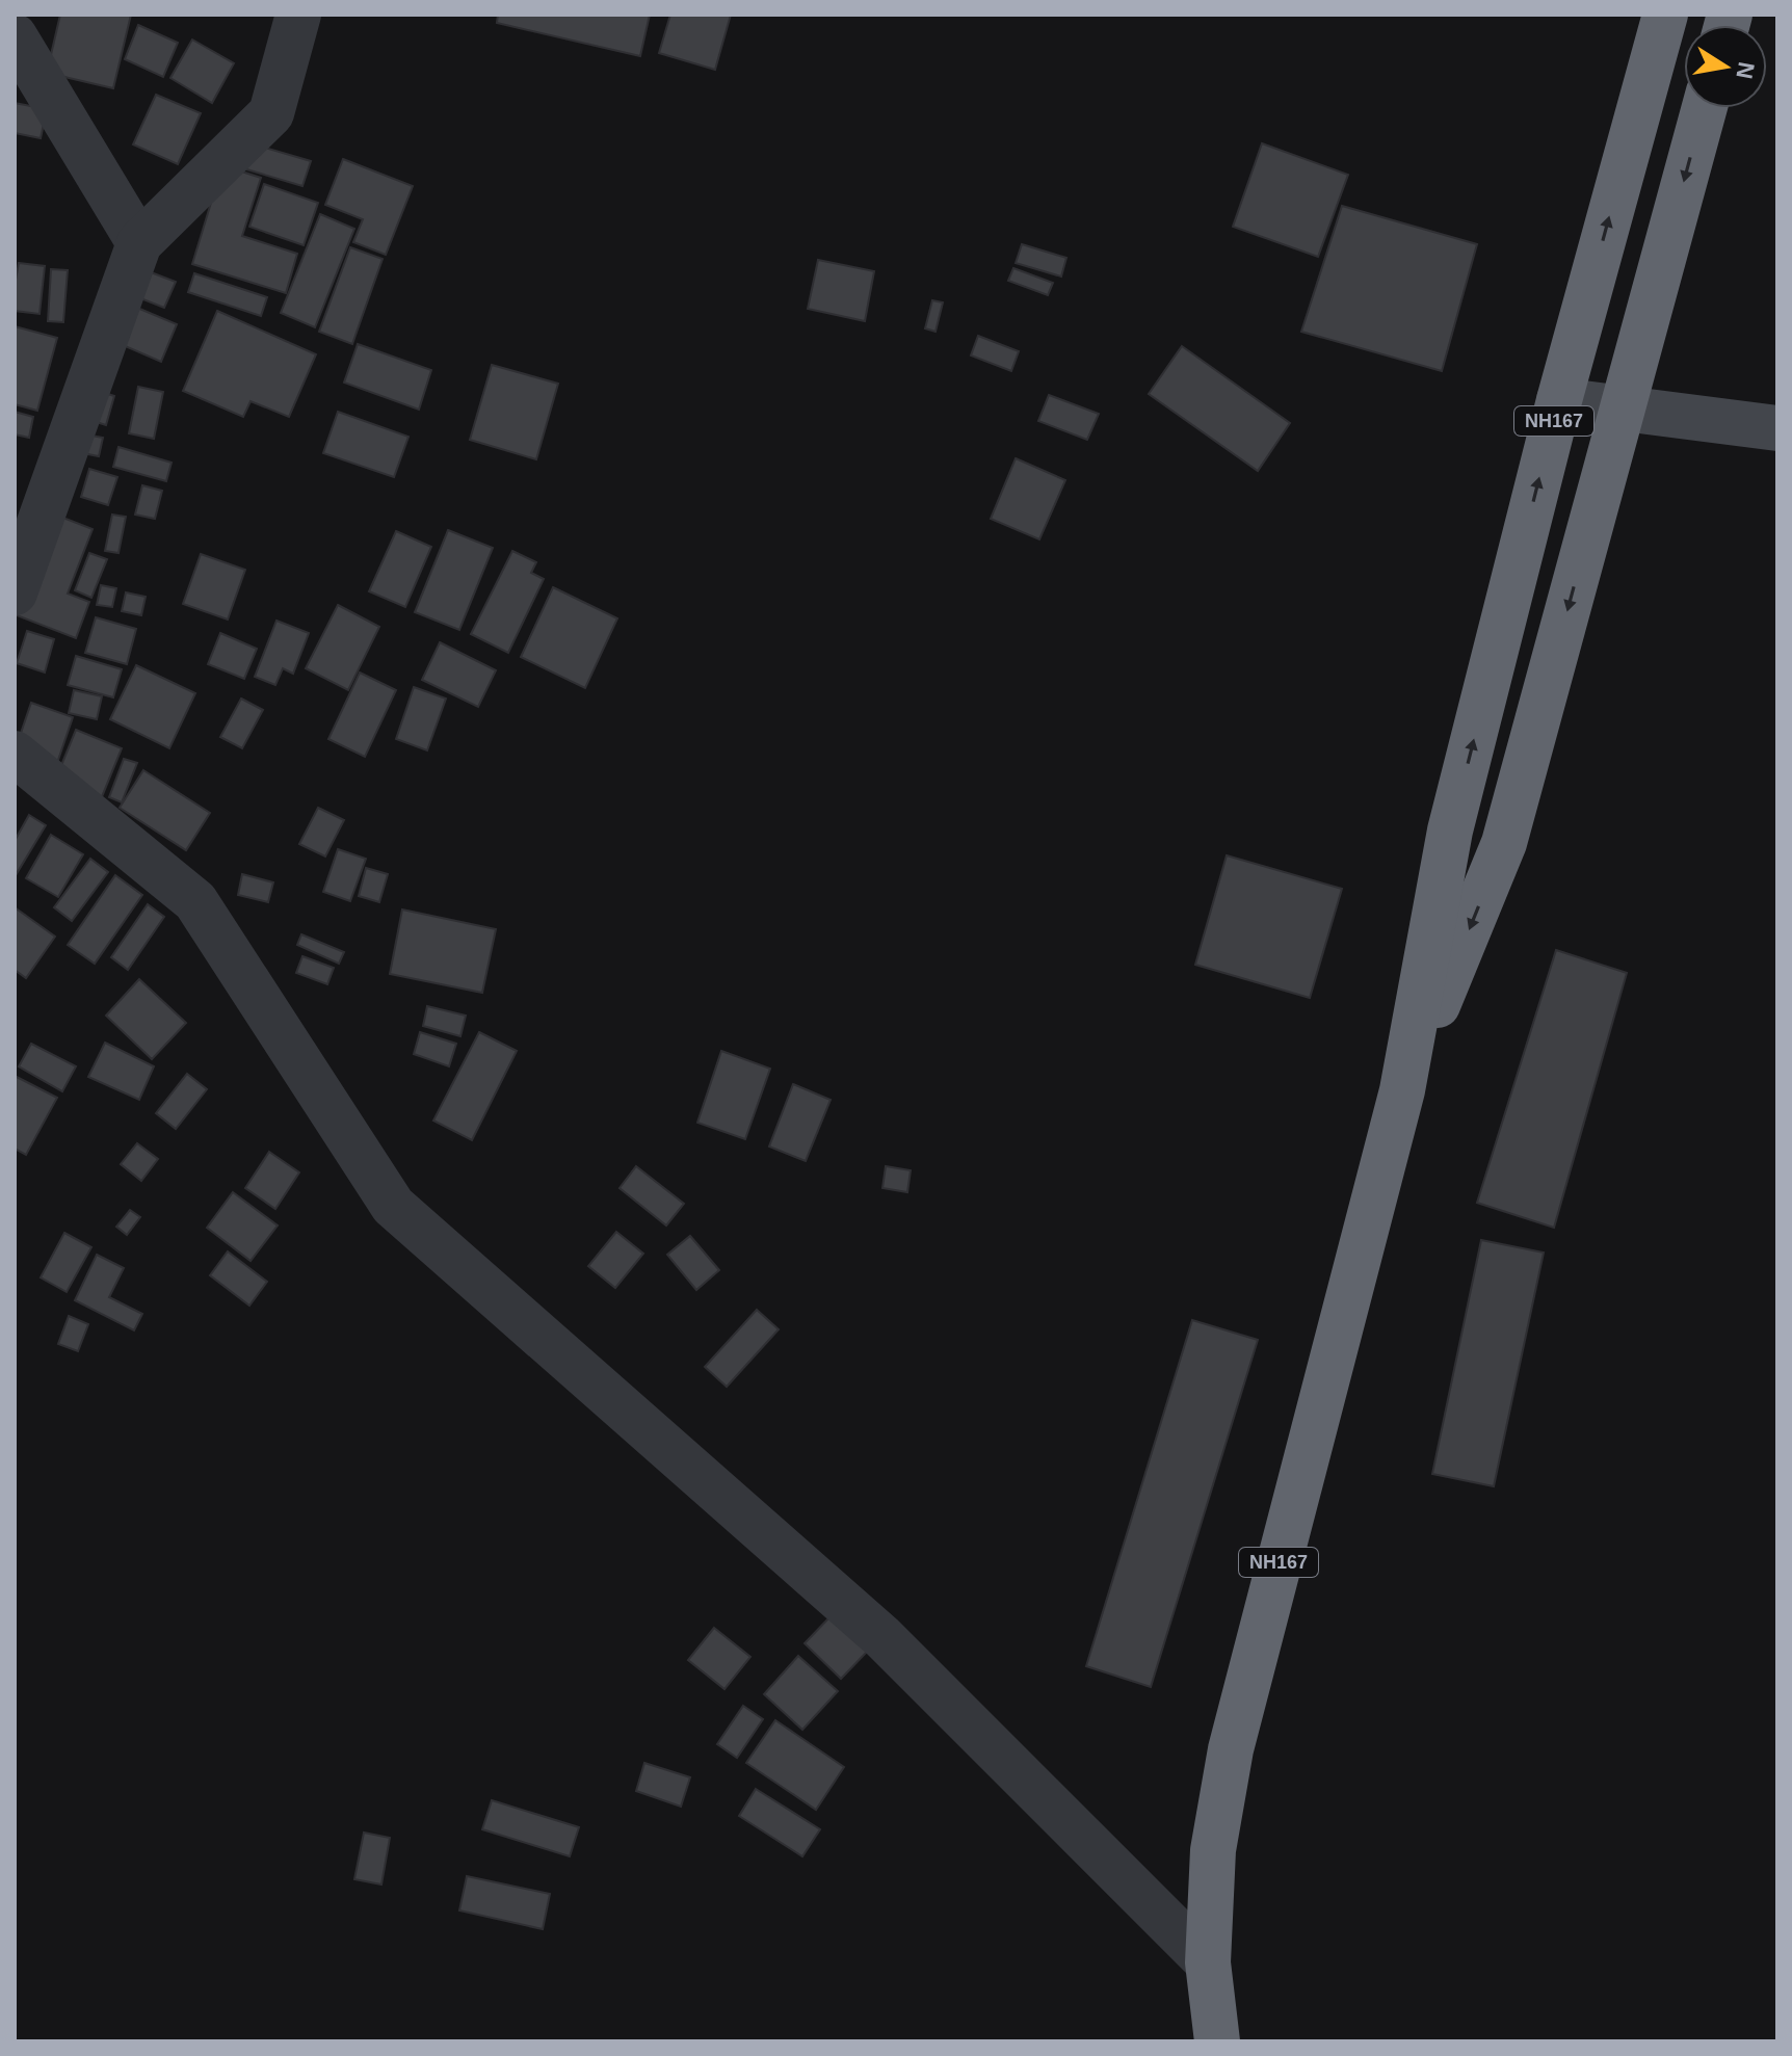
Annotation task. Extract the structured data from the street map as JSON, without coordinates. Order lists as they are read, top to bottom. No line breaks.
{"streets":{"highway":["NH167"]},"north":"right"}
